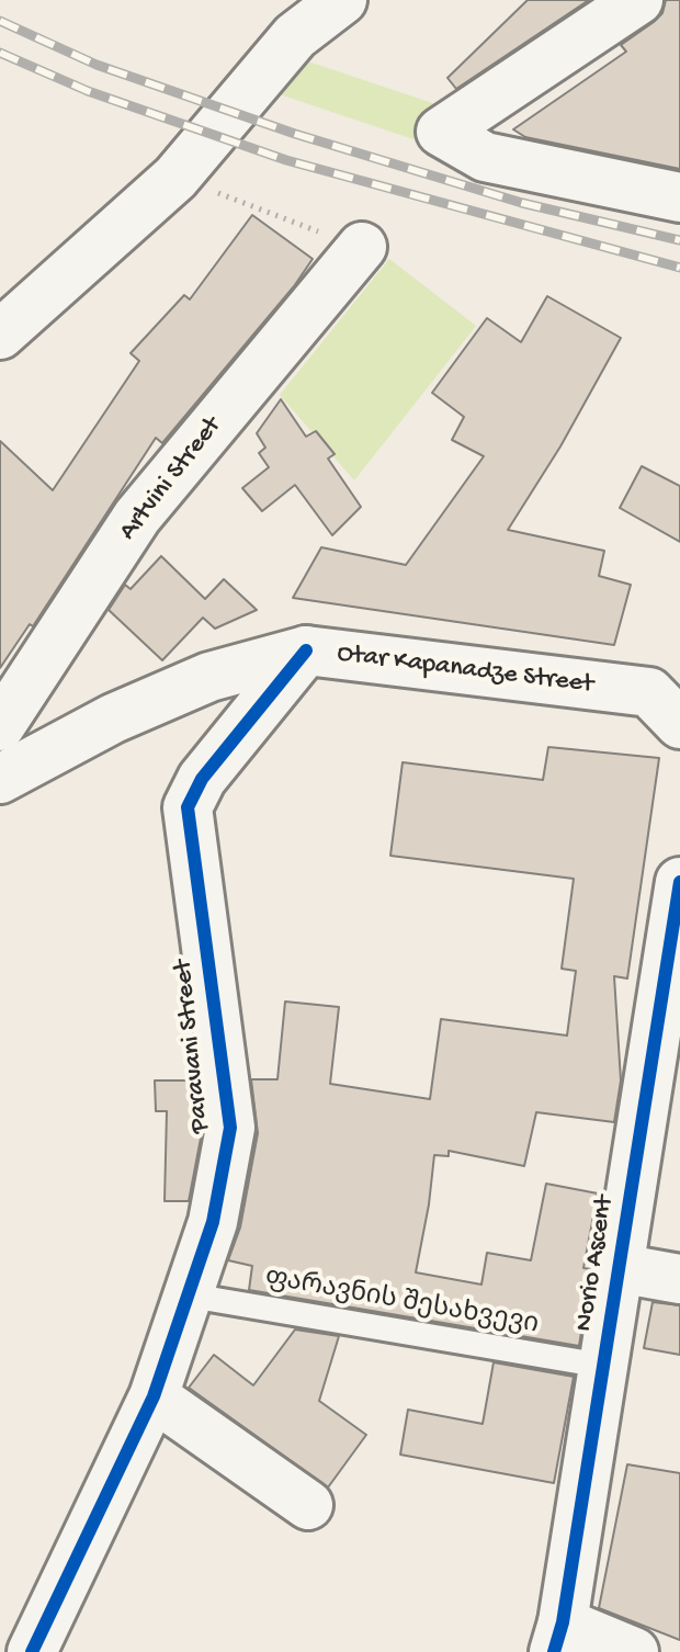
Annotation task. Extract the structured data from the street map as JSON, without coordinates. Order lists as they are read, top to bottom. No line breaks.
{"streets":{"street":["Artvini Street","Otar Kapanadze Street","Paravani Street","Norio Ascent"],"lane":["ფარავნის შესახვევი"]},"crossings":[["Otar Kapanadze Street","Paravani Street"],["Paravani Street","ფარავნის შესახვევი"],["Norio Ascent","ფარავნის შესახვევი"]]}
